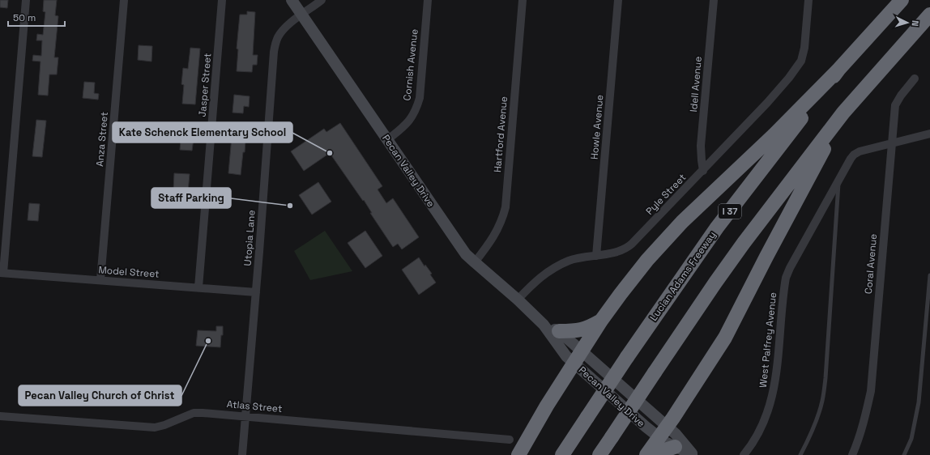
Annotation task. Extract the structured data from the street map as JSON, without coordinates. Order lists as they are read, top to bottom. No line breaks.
{"streets":{"highway":["I 37","Lucian Adams Freeway"],"main road":["Pecan Valley Drive"],"street":["Cornish Avenue","Idell Avenue","Jasper Street","Howle Avenue","Hartford Avenue","Anza Street","Pyle Street","Utopia Lane","Coral Avenue","Model Street","West Palfrey Avenue","Atlas Street"]},"crossings":[["Cornish Avenue","Pecan Valley Drive"],["Idell Avenue","Pyle Street"],["Jasper Street","Model Street"],["Howle Avenue","Pyle Street"],["Hartford Avenue","Pecan Valley Drive"],["Anza Street","Model Street"],["Pecan Valley Drive","Pyle Street"],["Pecan Valley Drive","Utopia Lane"],["Utopia Lane","Model Street"],["Utopia Lane","Atlas Street"]],"places":["Kate Schenck Elementary School","Staff Parking","Pecan Valley Church of Christ"],"scale_bar":"50 m","north":"right"}
